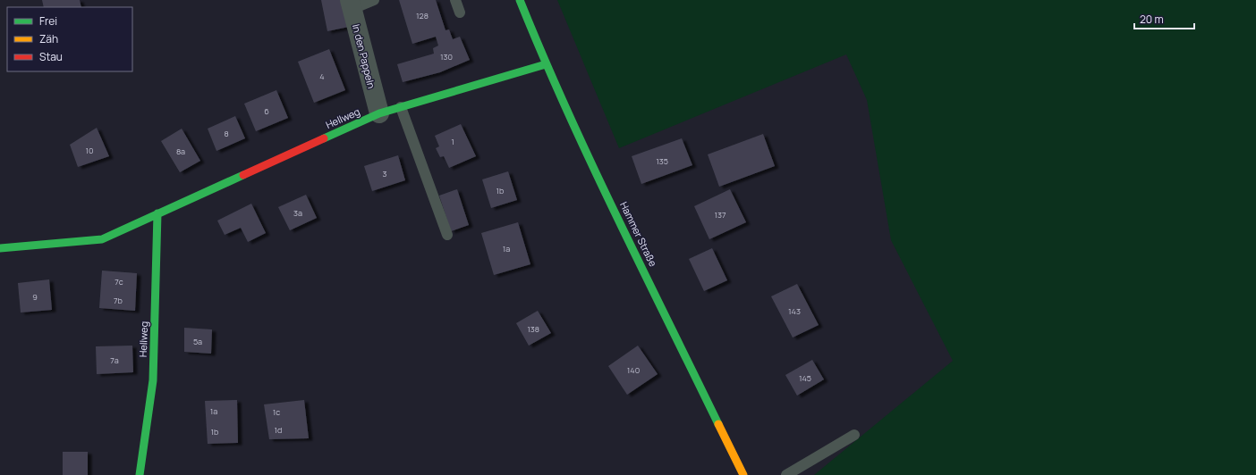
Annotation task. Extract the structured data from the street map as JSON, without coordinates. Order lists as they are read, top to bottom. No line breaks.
{"streets":{"street":["In den Pappeln","Hellweg","Hammer Straße"]},"crossings":[["In den Pappeln","Hellweg"],["Hellweg","Hammer Straße"]],"house_numbers":["128","130","4","6","8","1","10","8a","135","3","1b","3a","137","1a","7c","9","7b","143","138","5a","7a","140","145","1a","1c","1d","1b"],"legend":["Frei","Zäh","Stau"],"scale_bar":"20 m"}
